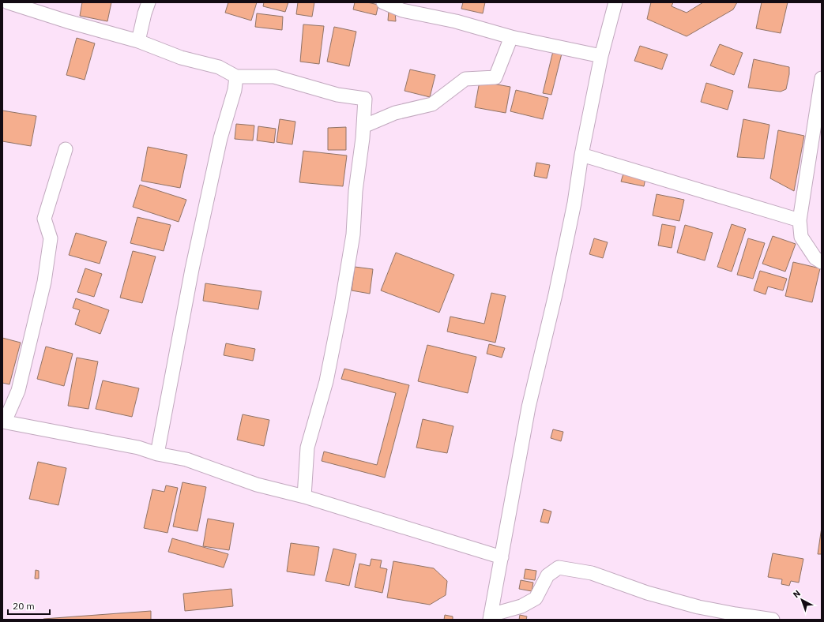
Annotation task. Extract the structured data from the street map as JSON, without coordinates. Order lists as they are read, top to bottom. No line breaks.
{"scale_bar":"20 m","north":"top left"}
